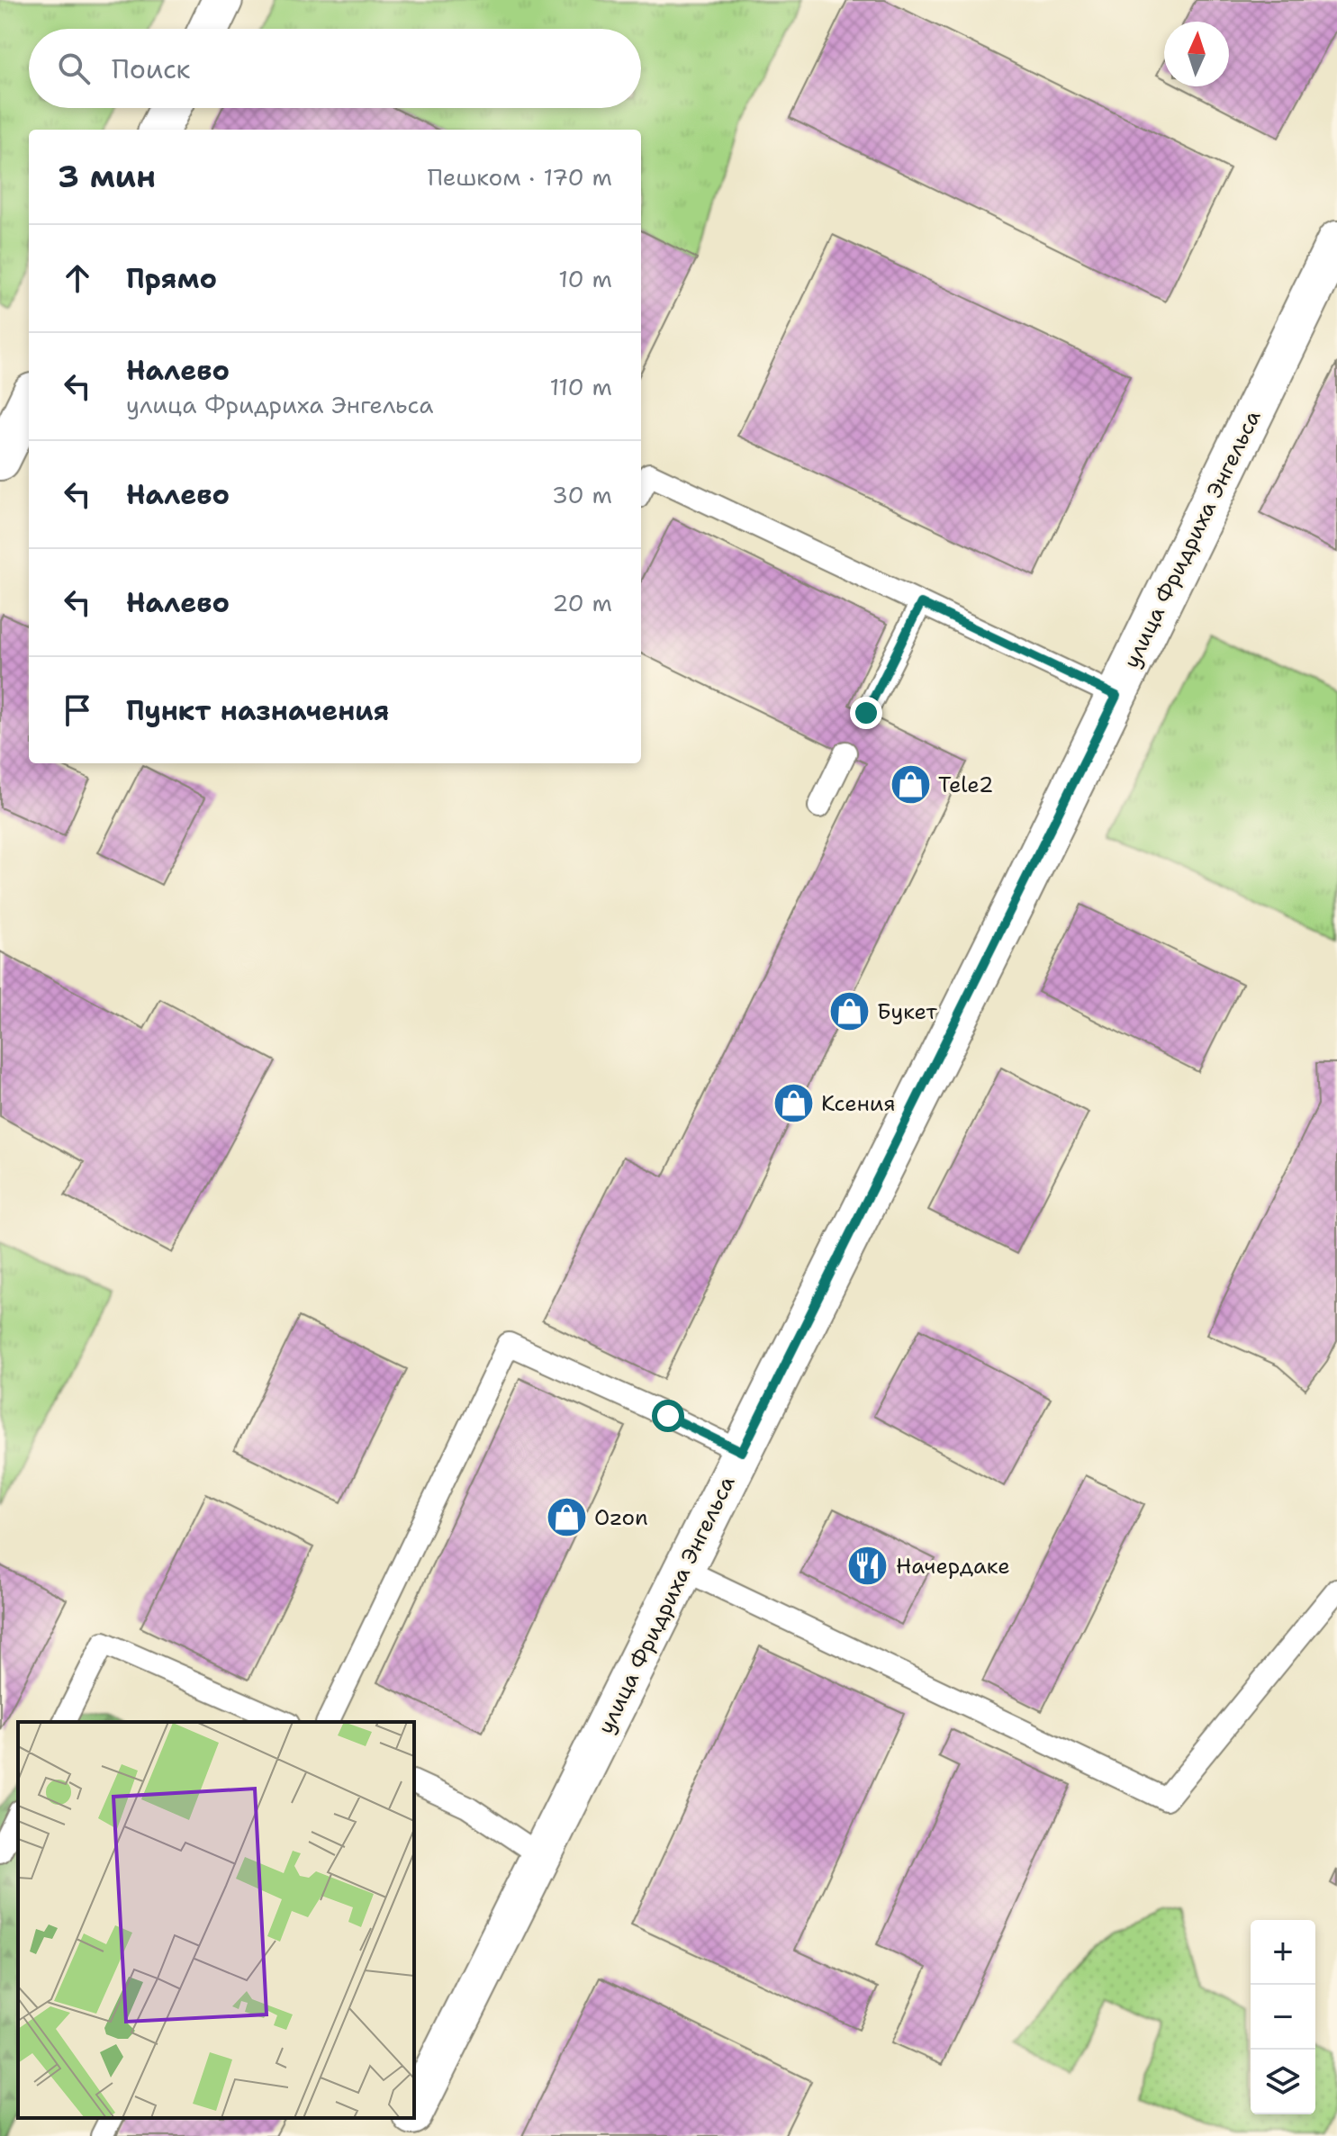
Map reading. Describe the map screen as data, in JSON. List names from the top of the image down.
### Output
{
  "streets": {
    "street": ["улица Фридриха Энгельса"]
  },
  "places": {
    "shop": [
      "Tele2",
      "Букет",
      "Ксения",
      "Ozon"
    ],
    "restaurant": ["Начердаке"]
  },
  "north": "top",
  "page": {
    "search": "Поиск",
    "heading": ["3 мин", "Пешком · 170 m"],
    "list": [
      ["Прямо", "10 m"],
      ["Налево", "улица Фридриха Энгельса", "110 m"],
      ["Налево", "30 m"],
      ["Налево", "20 m"],
      "Пункт назначения"
    ],
    "map_buttons": ["+", "−"]
  }
}
